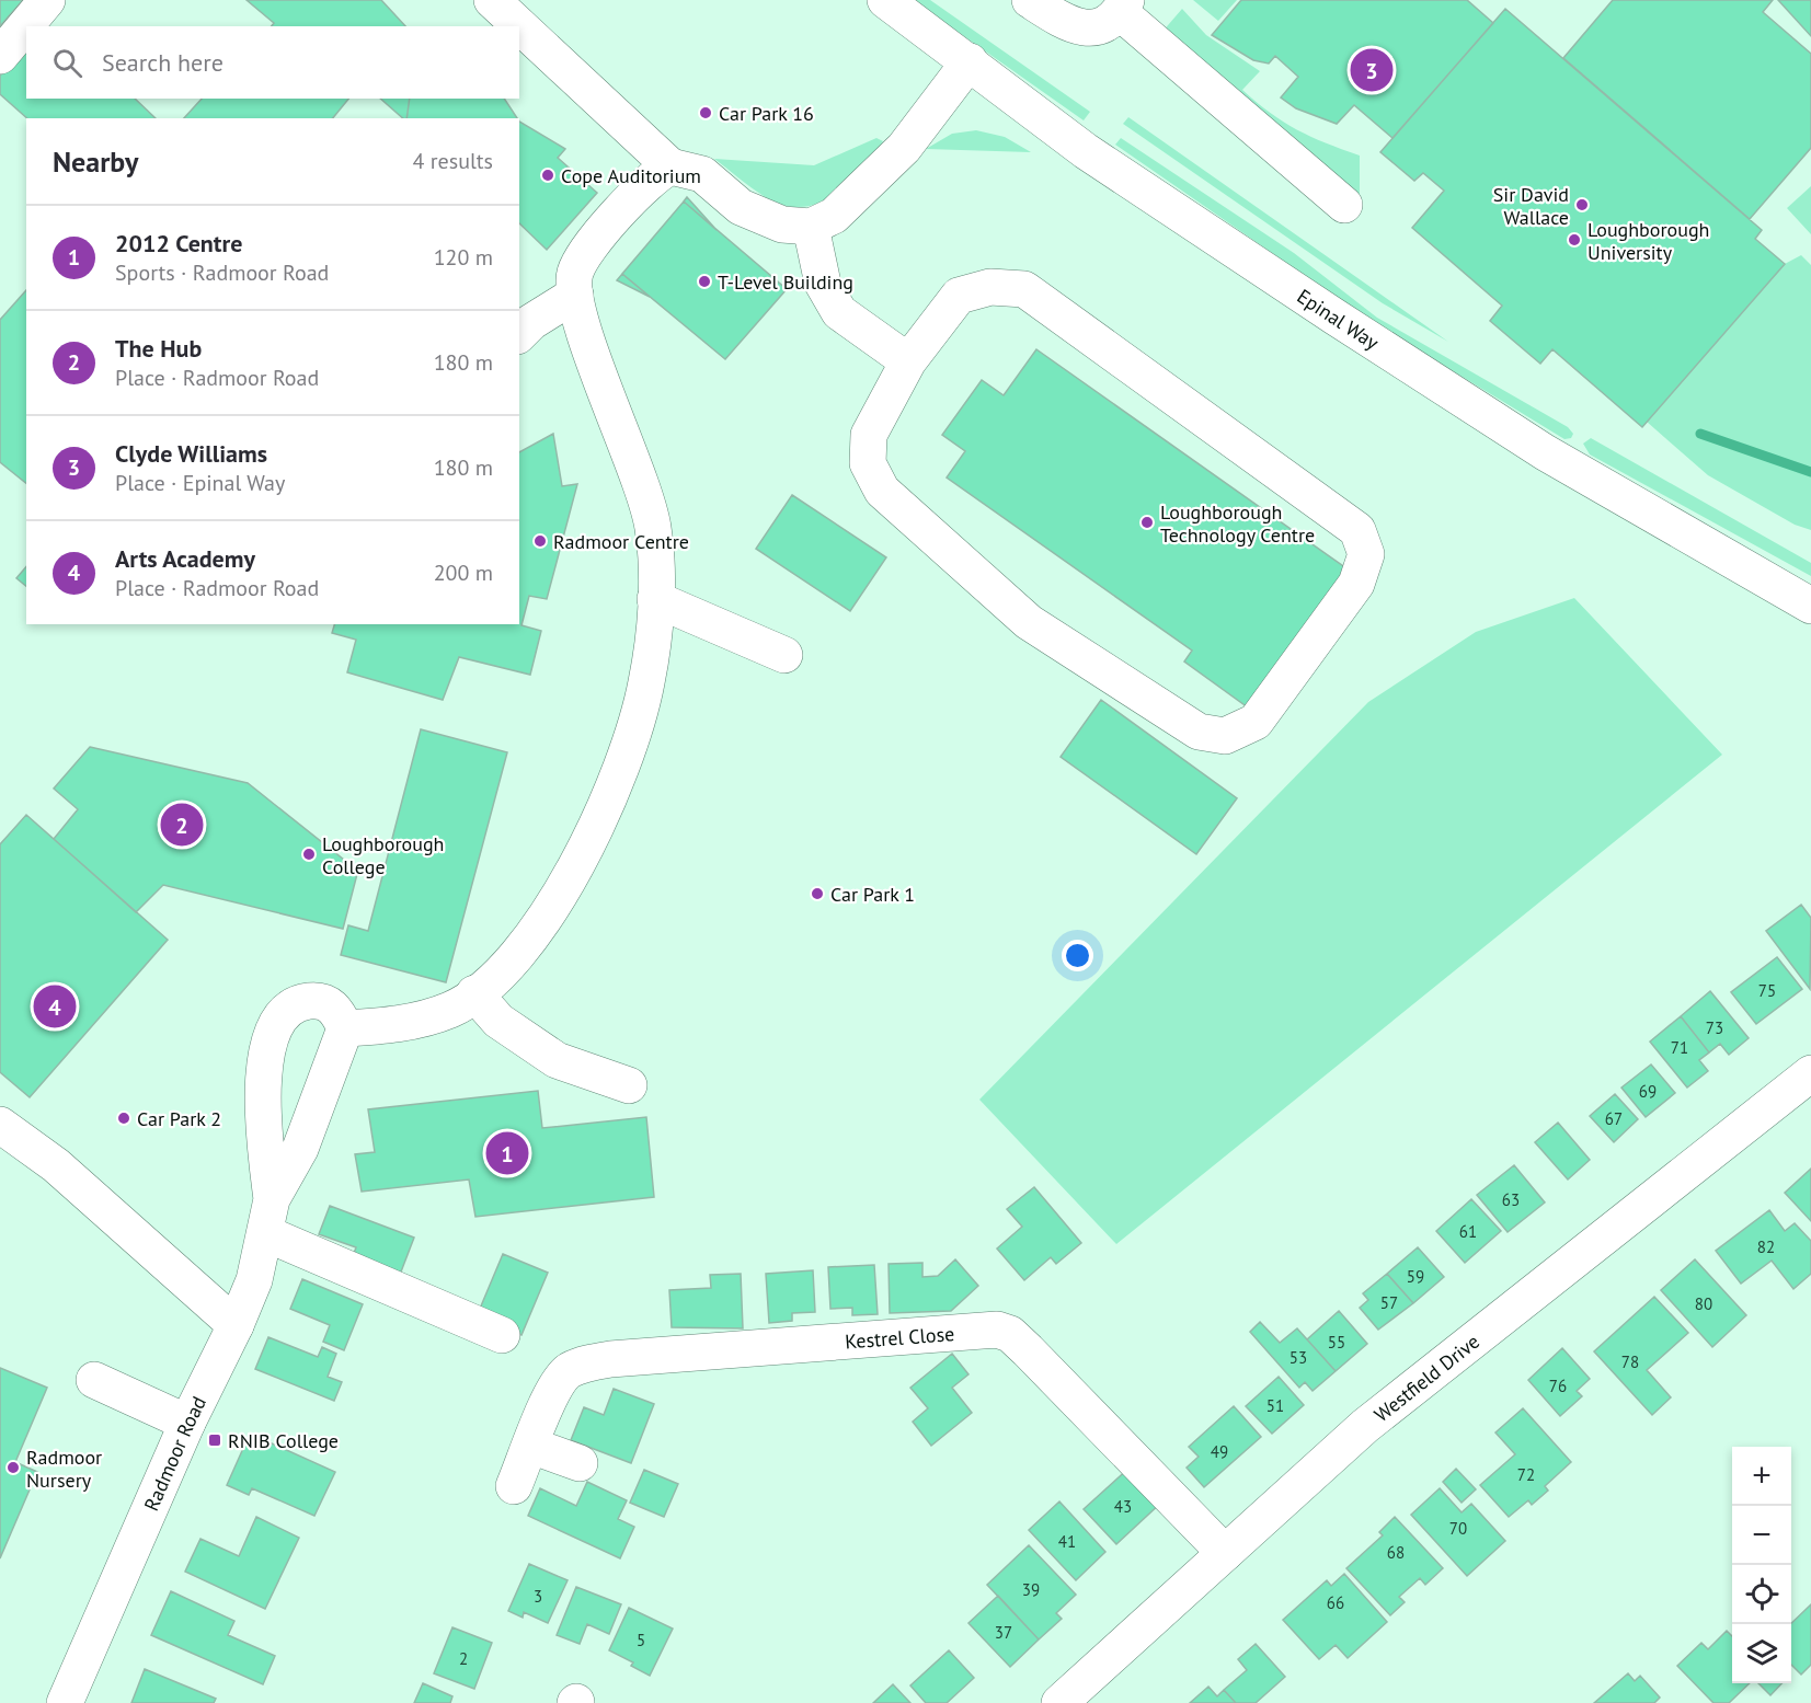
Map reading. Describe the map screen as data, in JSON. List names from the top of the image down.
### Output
{
  "streets": {
    "street": [
      "Epinal Way",
      "Kestrel Close",
      "Westfield Drive",
      "Radmoor Road"
    ]
  },
  "crossings": [
    ["Kestrel Close", "Westfield Drive"]
  ],
  "places": {
    "other": [
      "Car Park 16",
      "Cope Auditorium",
      "Sir David Wallace",
      "Loughborough University",
      "T-Level Building",
      "Loughborough Technology Centre",
      "Radmoor Centre",
      "Loughborough College",
      "Car Park 1",
      "Car Park 2",
      "Radmoor Nursery"
    ],
    "transit": ["RNIB College"]
  },
  "house_numbers": [
    "75",
    "73",
    "71",
    "69",
    "67",
    "63",
    "61",
    "82",
    "59",
    "57",
    "80",
    "55",
    "53",
    "78",
    "76",
    "51",
    "49",
    "72",
    "43",
    "70",
    "41",
    "68",
    "39",
    "3",
    "66",
    "37",
    "5",
    "2"
  ],
  "page": {
    "search": "Search here",
    "pins": [
      "3",
      "2",
      "4",
      "1"
    ],
    "heading": ["Nearby", "4 results"],
    "list": [
      {
        "mark": "1",
        "name": "2012 Centre",
        "note": "Sports · Radmoor Road",
        "value": "120 m"
      },
      {
        "mark": "2",
        "name": "The Hub",
        "note": "Place · Radmoor Road",
        "value": "180 m"
      },
      {
        "mark": "3",
        "name": "Clyde Williams",
        "note": "Place · Epinal Way",
        "value": "180 m"
      },
      {
        "mark": "4",
        "name": "Arts Academy",
        "note": "Place · Radmoor Road",
        "value": "200 m"
      }
    ],
    "map_buttons": ["+", "−"]
  }
}
